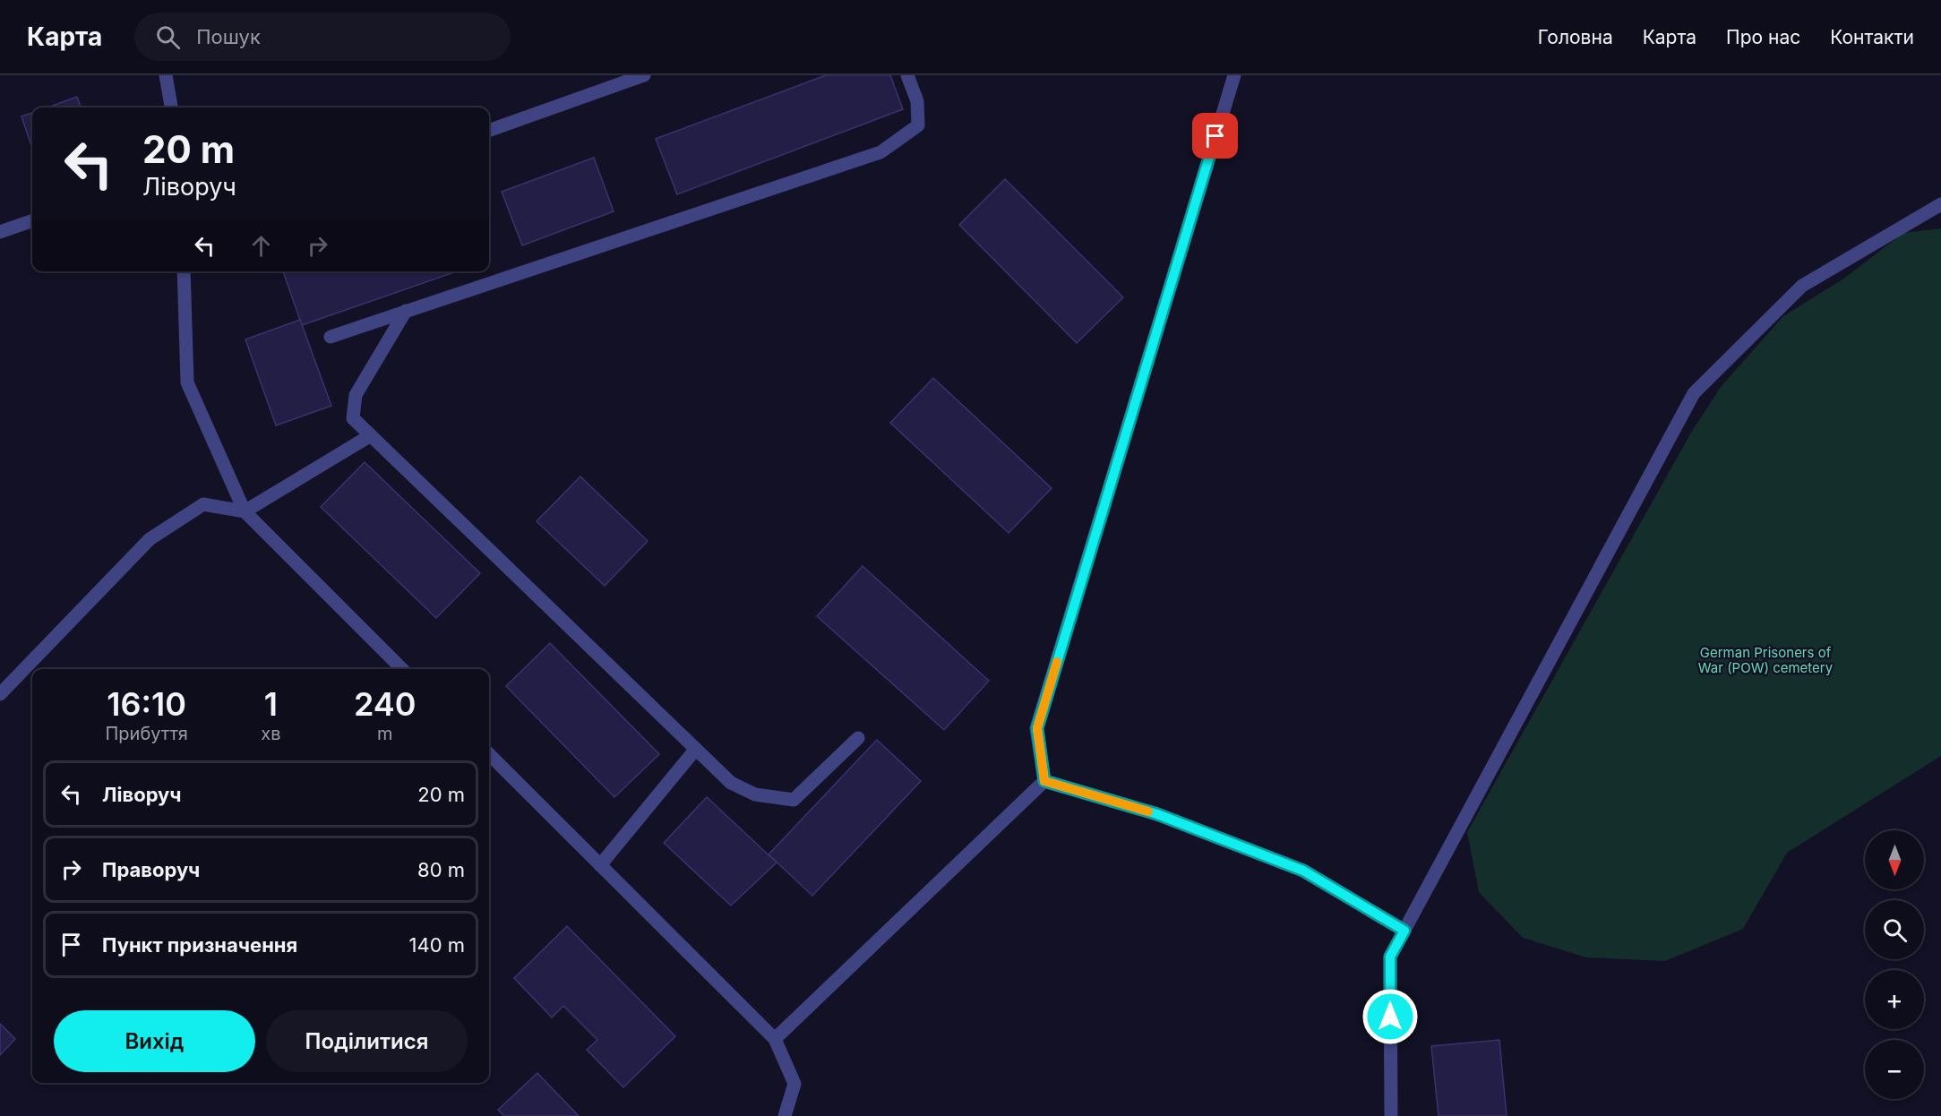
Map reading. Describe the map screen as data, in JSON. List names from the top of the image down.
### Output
{
  "parks": ["German Prisoners of War (POW) cemetery"],
  "north": "bottom",
  "page": {
    "header": "Карта",
    "search": "Пошук",
    "nav": [
      "Головна",
      "Карта",
      "Про нас",
      "Контакти"
    ],
    "turn": ["20 m", "Ліворуч"],
    "eta": [
      "16:10",
      "Прибуття",
      "1",
      "хв",
      "240",
      "m"
    ],
    "list": [
      {
        "name": "Ліворуч",
        "value": "20 m"
      },
      {
        "name": "Праворуч",
        "value": "80 m"
      },
      {
        "name": "Пункт призначення",
        "value": "140 m"
      }
    ],
    "map_buttons": ["+", "−"],
    "buttons": ["Вихід", "Поділитися"]
  }
}
